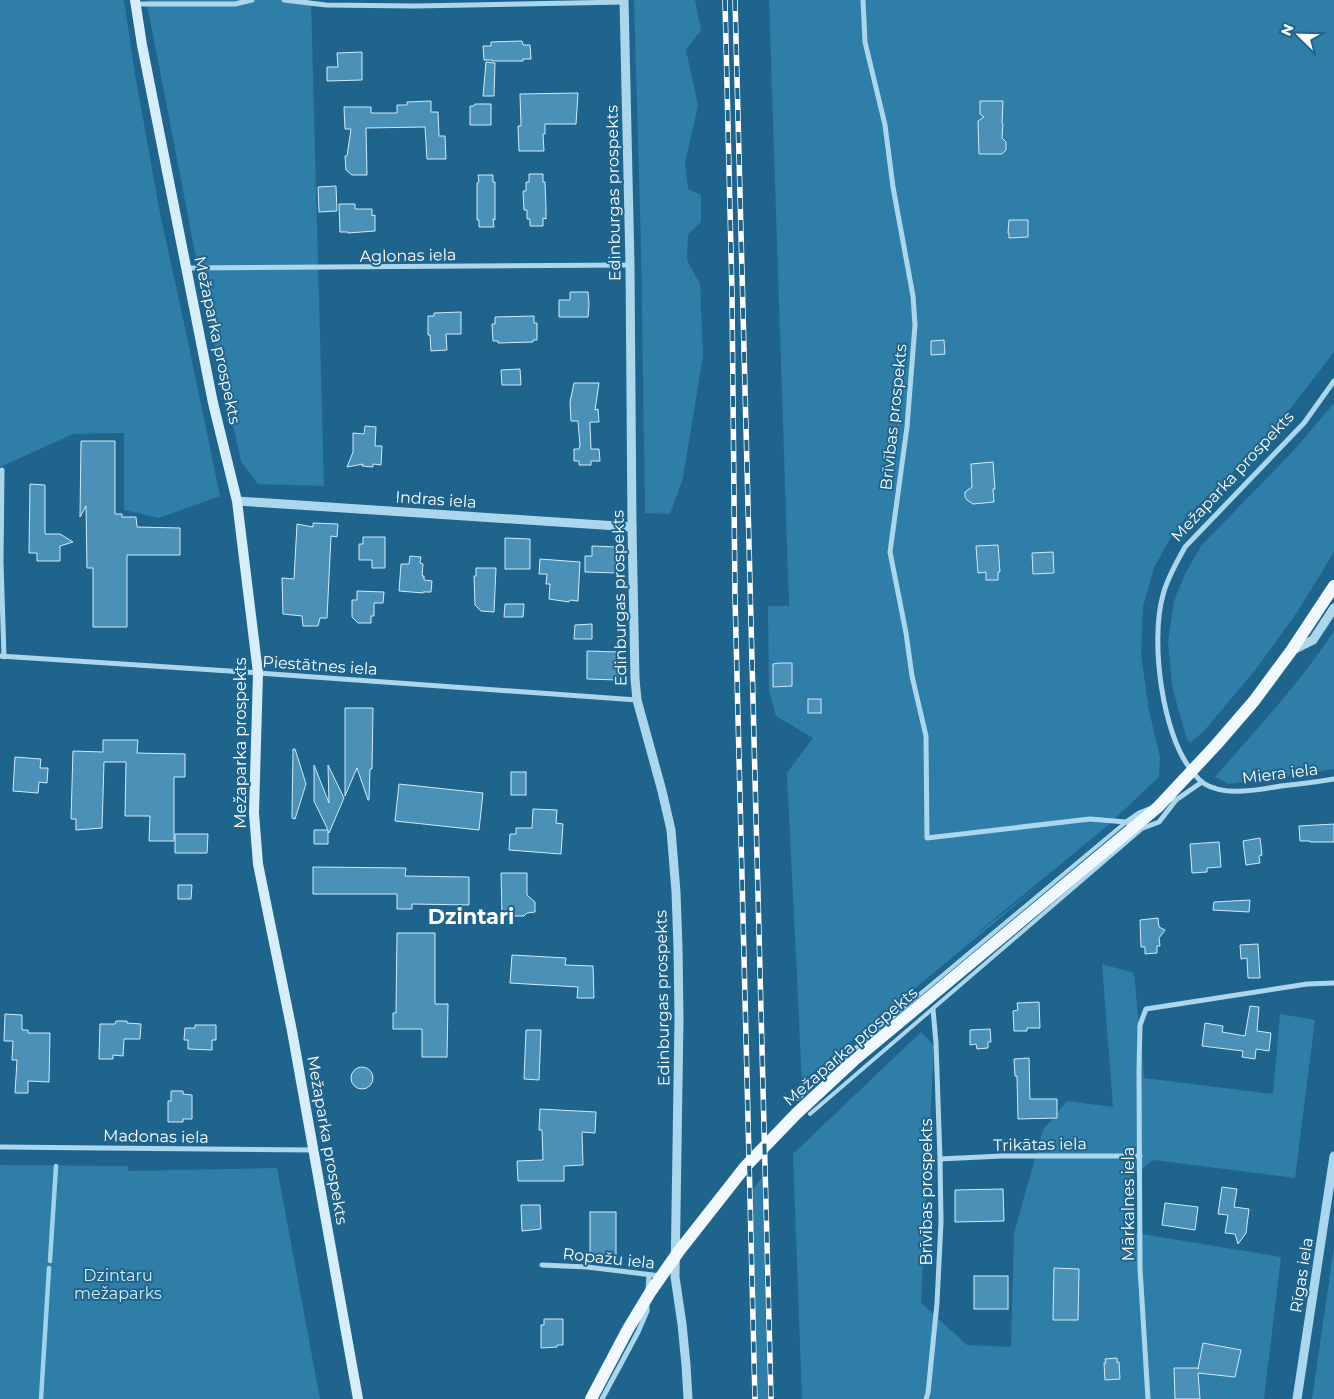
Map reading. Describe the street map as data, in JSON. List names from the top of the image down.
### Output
{
  "streets": {
    "main road": ["Mežaparka prospekts"],
    "street": [
      "Edinburgas prospekts",
      "Aglonas iela",
      "Brīvības prospekts",
      "Indras iela",
      "Piestātnes iela",
      "Miera iela",
      "Madonas iela",
      "Trikātas iela",
      "Mārkalnes iela",
      "Ropažu iela",
      "Rīgas iela"
    ]
  },
  "crossings": [
    ["Edinburgas prospekts", "Aglonas iela"],
    ["Edinburgas prospekts", "Indras iela"],
    ["Edinburgas prospekts", "Piestātnes iela"],
    ["Edinburgas prospekts", "Ropažu iela"],
    ["Aglonas iela", "Mežaparka prospekts"],
    ["Mežaparka prospekts", "Indras iela"],
    ["Mežaparka prospekts", "Piestātnes iela"],
    ["Mežaparka prospekts", "Miera iela"],
    ["Mežaparka prospekts", "Madonas iela"],
    ["Brīvības prospekts", "Trikātas iela"],
    ["Trikātas iela", "Mārkalnes iela"]
  ],
  "districts": ["Dzintari"],
  "parks": ["Dzintaru mežaparks"],
  "north": "top left"
}
